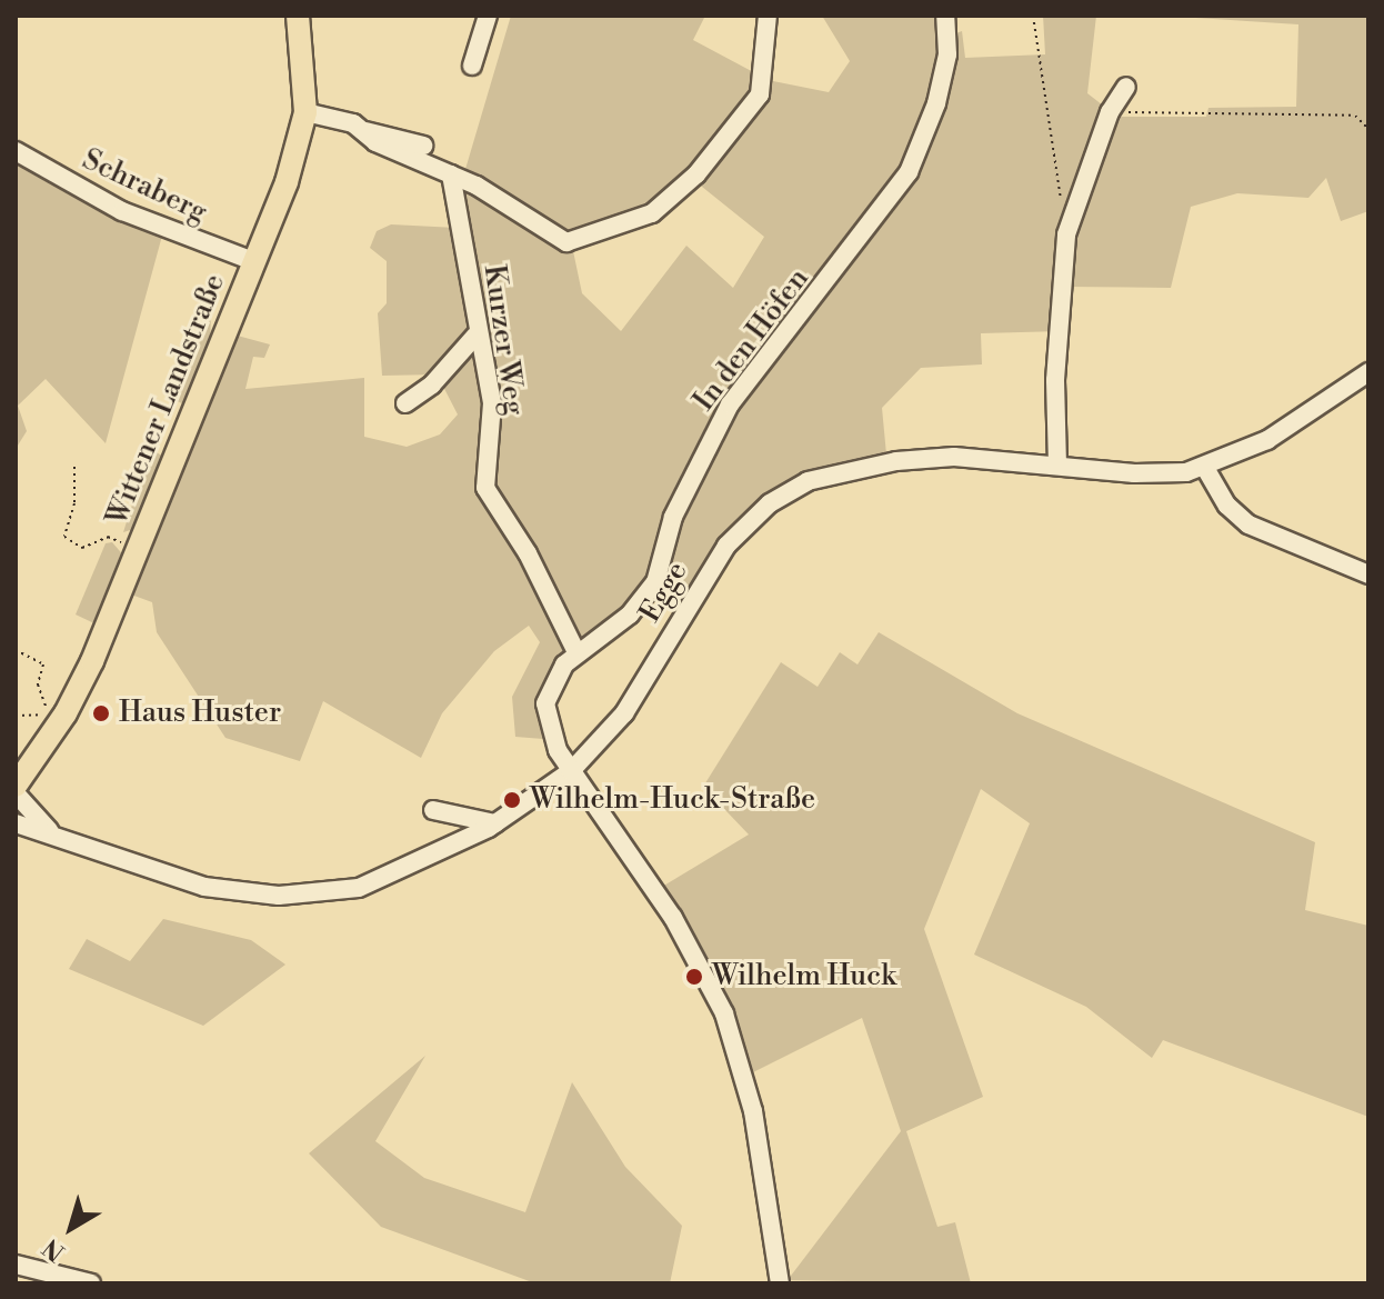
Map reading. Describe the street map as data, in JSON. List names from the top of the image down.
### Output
{
  "streets": {
    "main road": ["Wittener Landstraße"],
    "street": [
      "Schraberg",
      "Kurzer Weg",
      "In den Höfen",
      "Egge"
    ]
  },
  "crossings": [
    ["Schraberg", "Wittener Landstraße"],
    ["Kurzer Weg", "In den Höfen"],
    ["In den Höfen", "Egge"]
  ],
  "places": ["Haus Huster", "Wilhelm-Huck-Straße", "Wilhelm Huck"],
  "north": "bottom left"
}
